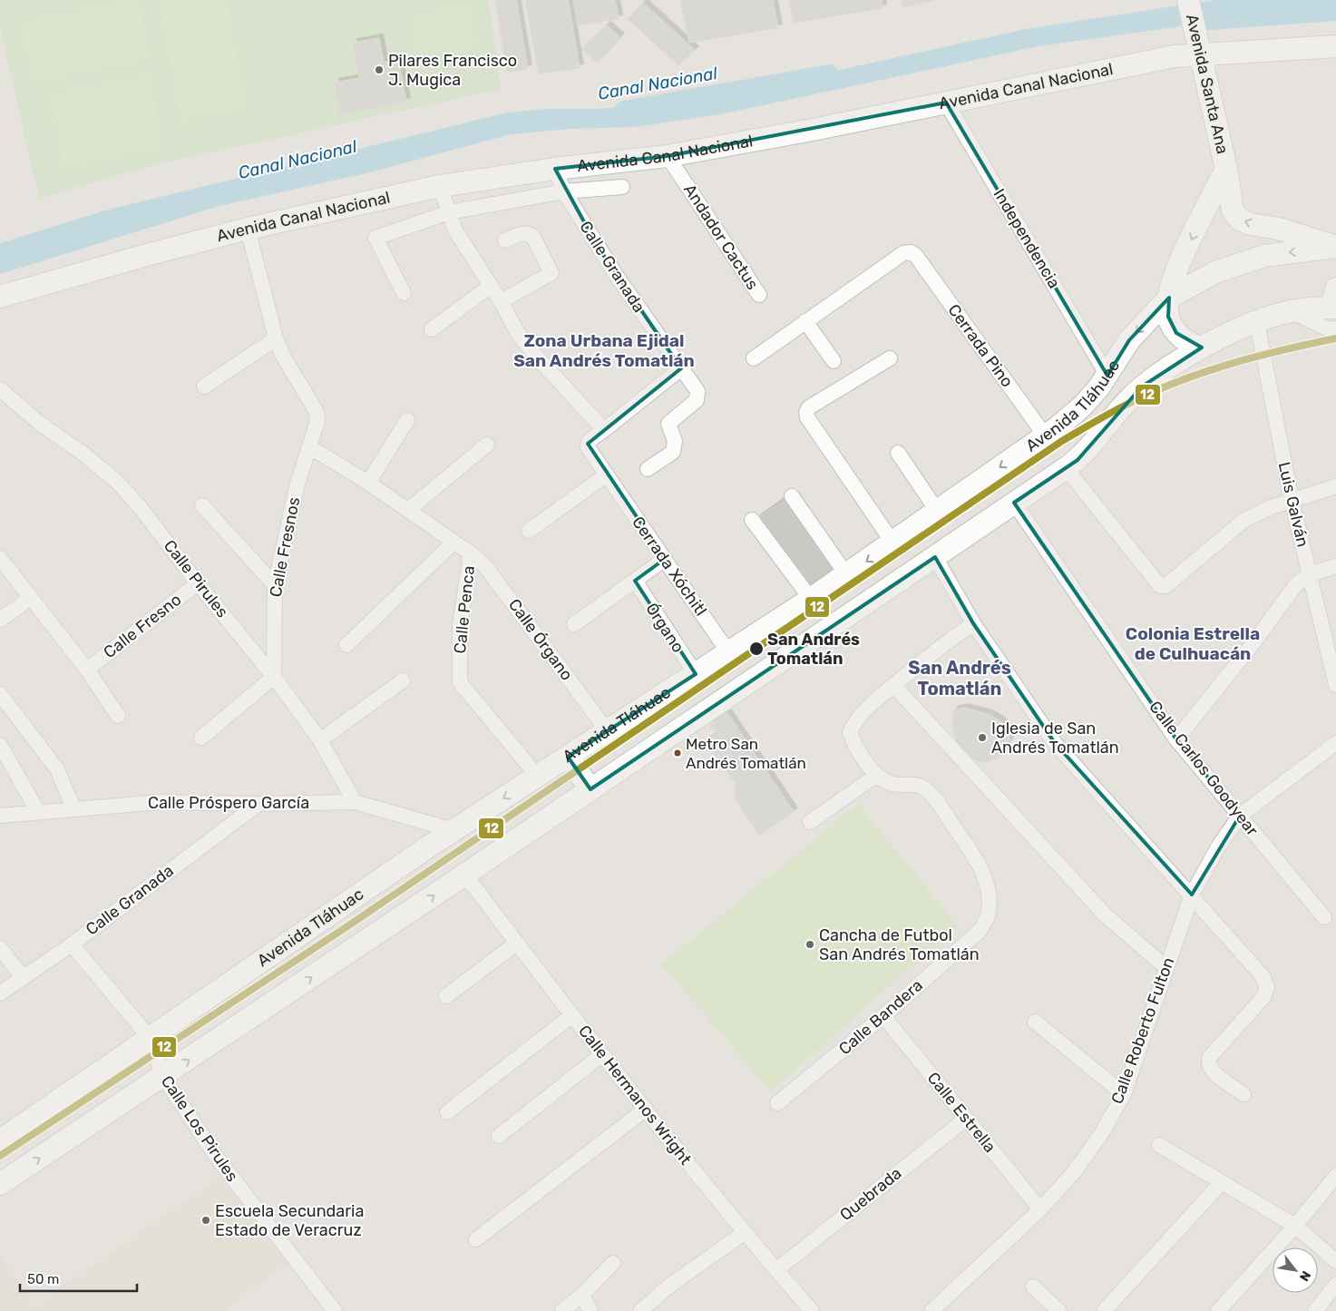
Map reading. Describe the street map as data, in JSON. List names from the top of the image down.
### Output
{
  "streets": {
    "main road": ["Avenida Santa Ana", "Avenida Canal Nacional", "Avenida Tláhuac"],
    "street": [
      "Andador Cactus",
      "Independencia",
      "Calle Granada",
      "Cerrada Pino",
      "Luis Galván",
      "Calle Fresnos",
      "Cerrada Xóchitl",
      "Calle Pirules",
      "Calle Penca",
      "Calle Fresno",
      "Órgano",
      "Calle Órgano",
      "Calle Carlos Goodyear",
      "Calle Próspero García",
      "Calle Bandera",
      "Calle Roberto Fulton",
      "Calle Hermanos Wright",
      "Calle Estrella",
      "Calle Los Pirules",
      "Quebrada"
    ]
  },
  "crossings": [
    ["Avenida Santa Ana", "Avenida Canal Nacional"],
    ["Avenida Santa Ana", "Avenida Tláhuac"],
    ["Avenida Canal Nacional", "Andador Cactus"],
    ["Avenida Canal Nacional", "Independencia"],
    ["Avenida Canal Nacional", "Calle Granada"],
    ["Avenida Canal Nacional", "Calle Fresnos"],
    ["Independencia", "Avenida Tláhuac"],
    ["Calle Granada", "Calle Próspero García"],
    ["Calle Granada", "Calle Los Pirules"],
    ["Cerrada Pino", "Avenida Tláhuac"],
    ["Avenida Tláhuac", "Cerrada Xóchitl"],
    ["Avenida Tláhuac", "Calle Penca"],
    ["Avenida Tláhuac", "Órgano"],
    ["Avenida Tláhuac", "Calle Órgano"],
    ["Avenida Tláhuac", "Calle Próspero García"],
    ["Avenida Tláhuac", "Calle Los Pirules"],
    ["Calle Fresnos", "Calle Pirules"],
    ["Calle Fresnos", "Calle Penca"],
    ["Calle Pirules", "Calle Fresno"],
    ["Calle Pirules", "Calle Próspero García"],
    ["Calle Penca", "Calle Órgano"],
    ["Calle Carlos Goodyear", "Calle Roberto Fulton"],
    ["Calle Bandera", "Calle Estrella"],
    ["Calle Roberto Fulton", "Calle Estrella"],
    ["Calle Hermanos Wright", "Quebrada"],
    ["Calle Estrella", "Quebrada"]
  ],
  "one_way": ["Avenida Santa Ana"],
  "districts": ["Zona Urbana Ejidal San Andrés Tomatlán", "Colonia Estrella de Culhuacán", "San Andrés Tomatlán"],
  "water": ["Canal Nacional"],
  "places": [
    "Pilares Francisco J. Mugica",
    "San Andrés Tomatlán",
    "Iglesia de San Andrés Tomatlán",
    "Metro San Andrés Tomatlán",
    "Cancha de Futbol San Andrés Tomatlán",
    "Escuela Secundaria Estado de Veracruz"
  ],
  "lines": ["transit line 12"],
  "scale_bar": "50 m",
  "north": "bottom right"
}
